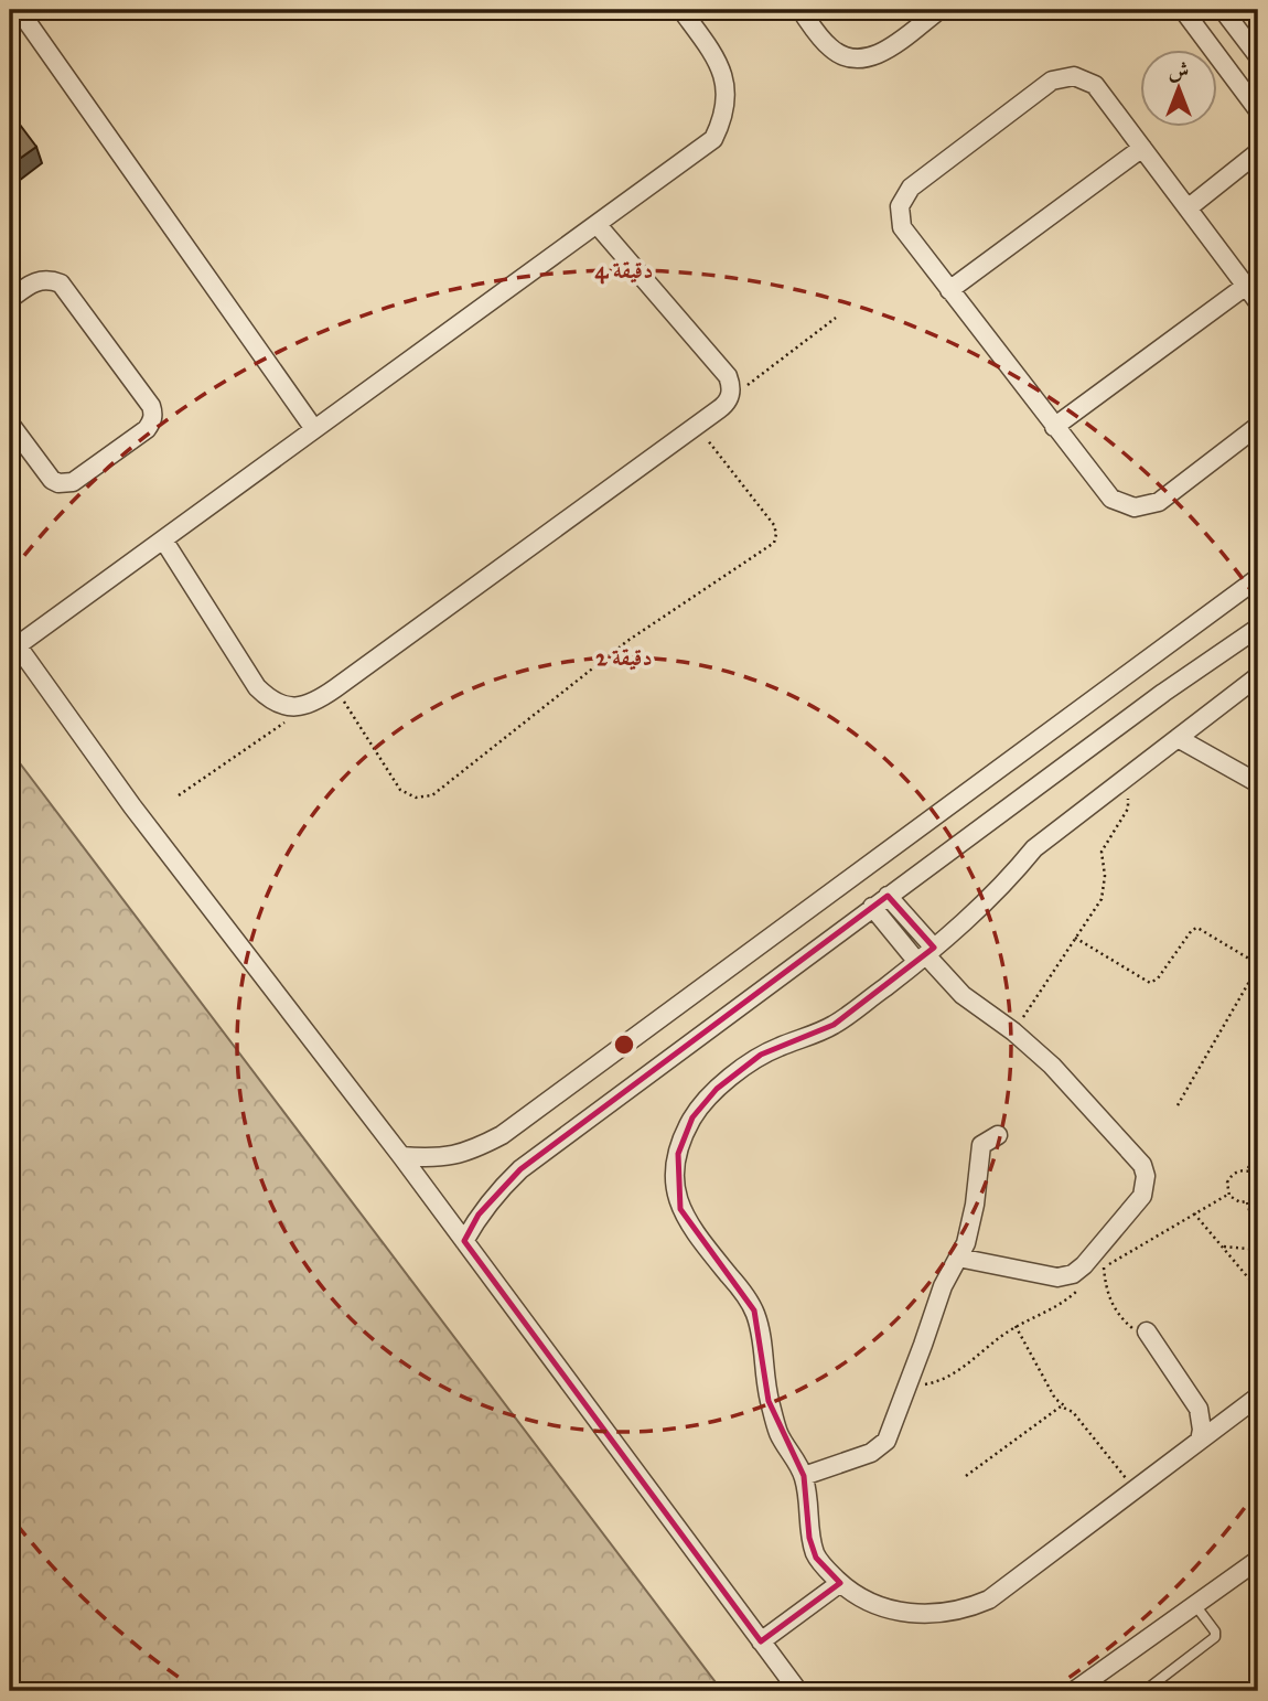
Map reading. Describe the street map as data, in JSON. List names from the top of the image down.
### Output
{
  "north": "top",
  "rings": ["4 دقيقة", "2 دقيقة"]
}
